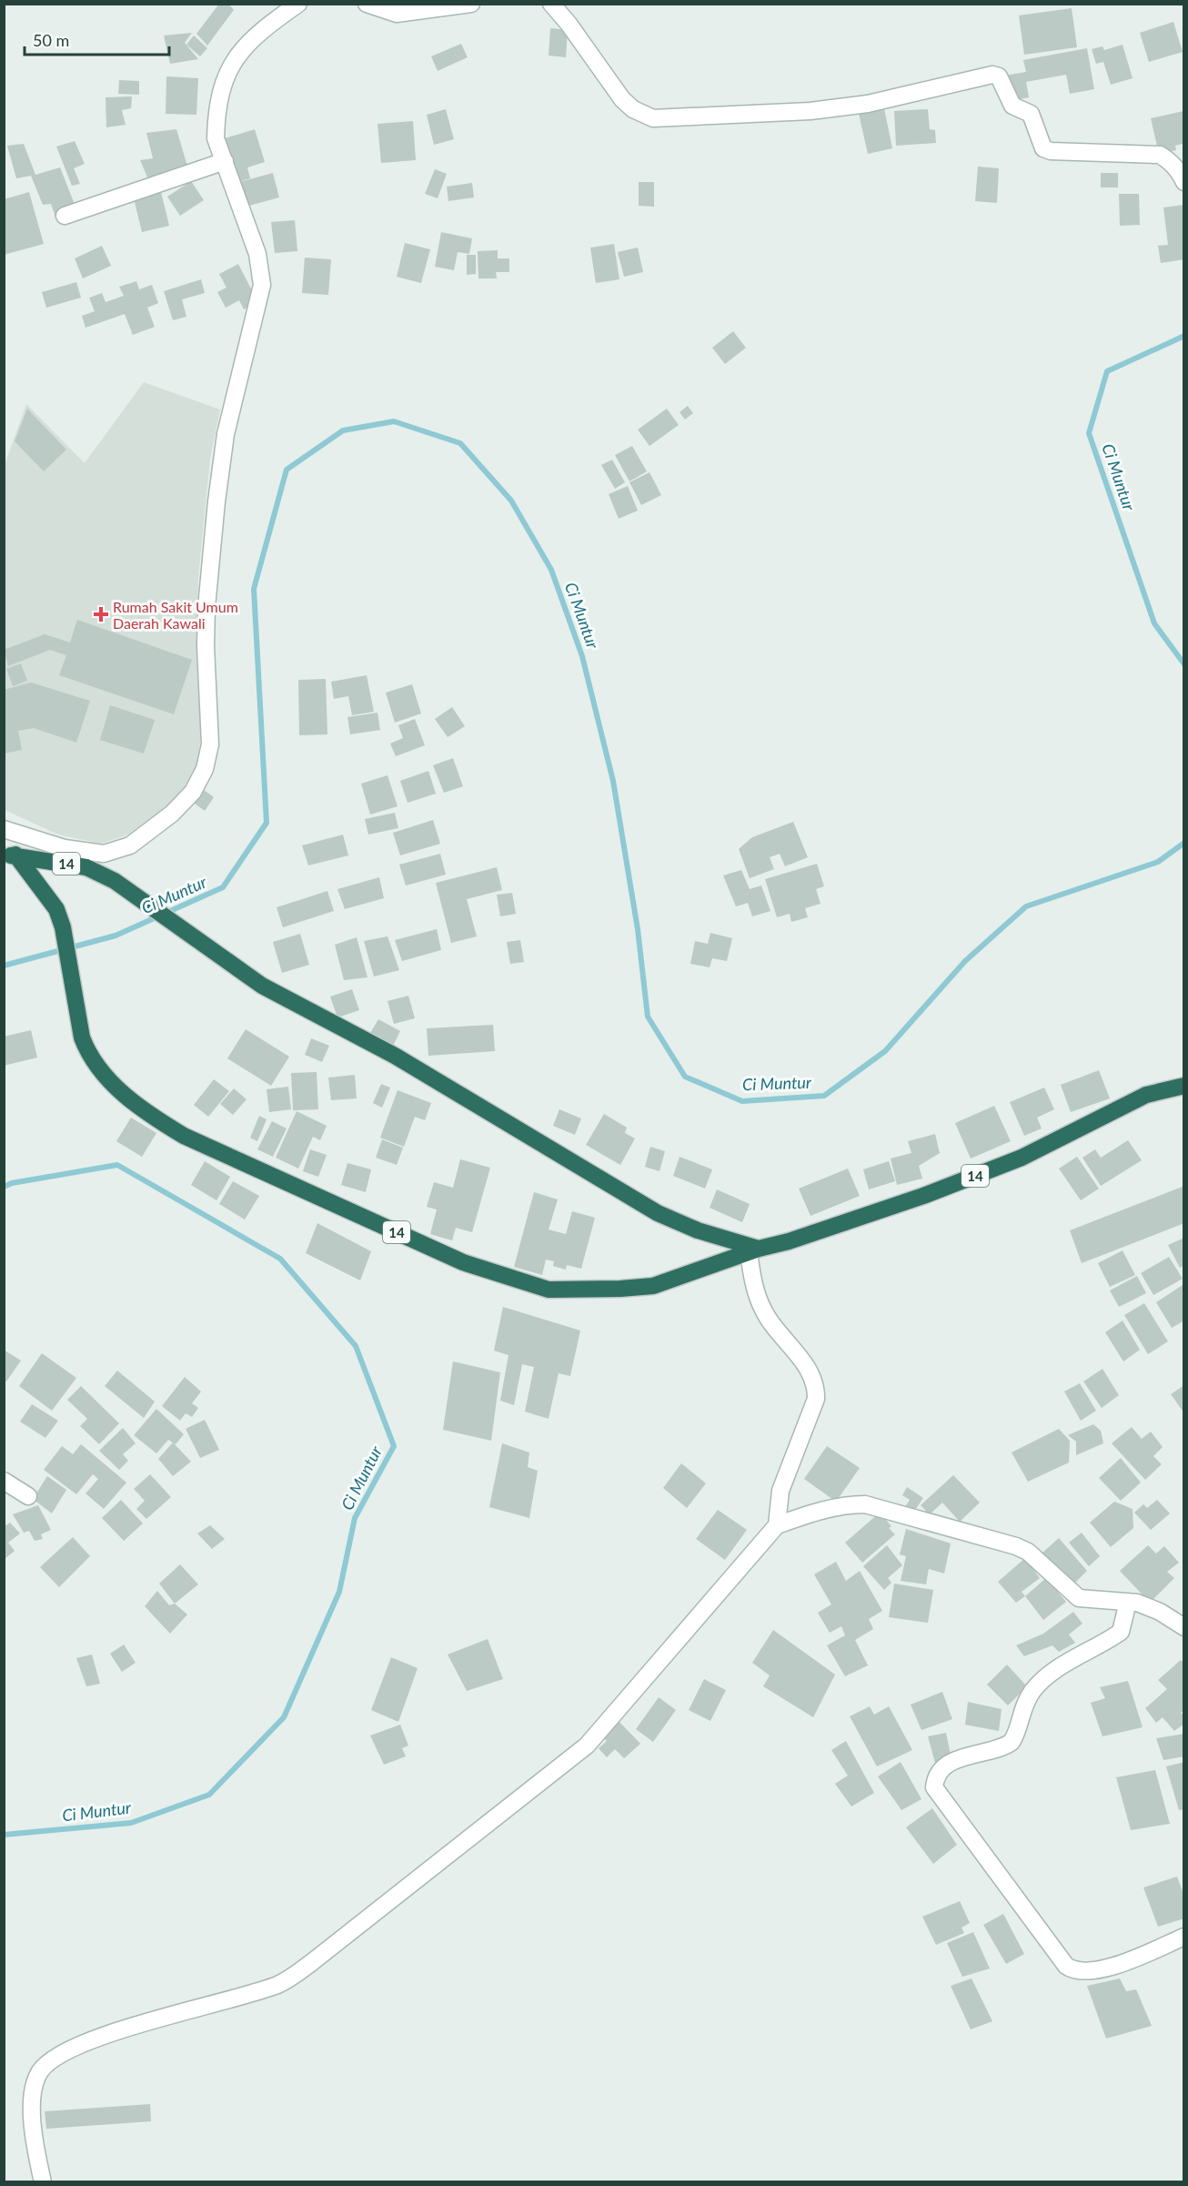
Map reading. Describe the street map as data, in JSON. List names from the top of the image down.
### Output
{
  "streets": {
    "highway": ["14"]
  },
  "water": ["Ci Muntur"],
  "places": {
    "health": ["Rumah Sakit Umum Daerah Kawali"]
  },
  "scale_bar": "50 m"
}
